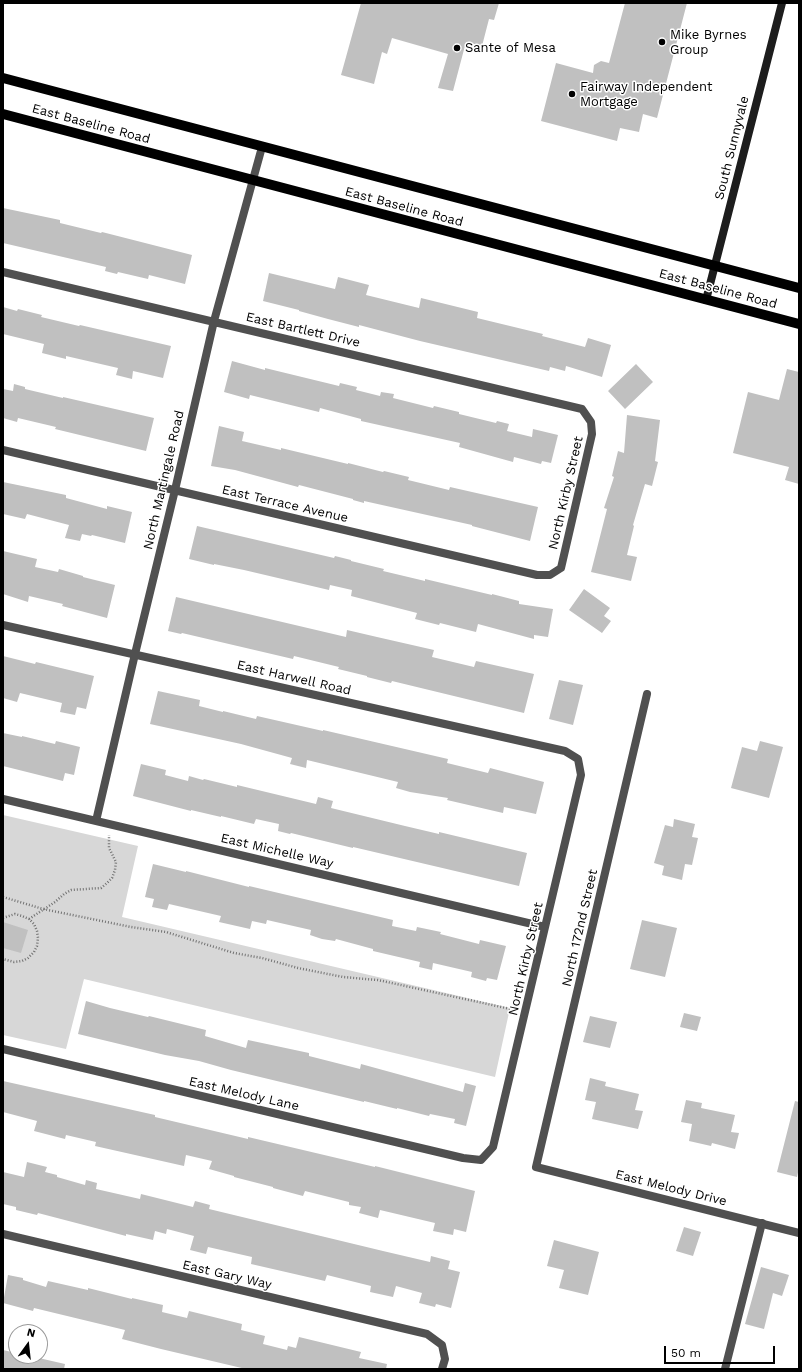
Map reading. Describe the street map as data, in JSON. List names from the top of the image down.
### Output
{
  "streets": {
    "main road": ["East Baseline Road"],
    "street": [
      "South Sunnyvale",
      "East Bartlett Drive",
      "North Martingale Road",
      "North Kirby Street",
      "East Terrace Avenue",
      "East Harwell Road",
      "East Michelle Way",
      "North 172nd Street",
      "East Melody Lane",
      "East Melody Drive",
      "East Gary Way"
    ]
  },
  "crossings": [
    ["East Baseline Road", "South Sunnyvale"],
    ["East Baseline Road", "North Martingale Road"],
    ["East Bartlett Drive", "North Martingale Road"],
    ["East Bartlett Drive", "North Kirby Street"],
    ["North Martingale Road", "East Terrace Avenue"],
    ["North Martingale Road", "East Harwell Road"],
    ["North Martingale Road", "East Michelle Way"],
    ["North Kirby Street", "East Terrace Avenue"],
    ["North Kirby Street", "East Harwell Road"],
    ["North Kirby Street", "East Michelle Way"],
    ["North Kirby Street", "East Melody Lane"],
    ["North 172nd Street", "East Melody Drive"]
  ],
  "places": ["Mike Byrnes Group", "Sante of Mesa", "Fairway Independent Mortgage"],
  "scale_bar": "50 m",
  "north": "top"
}
